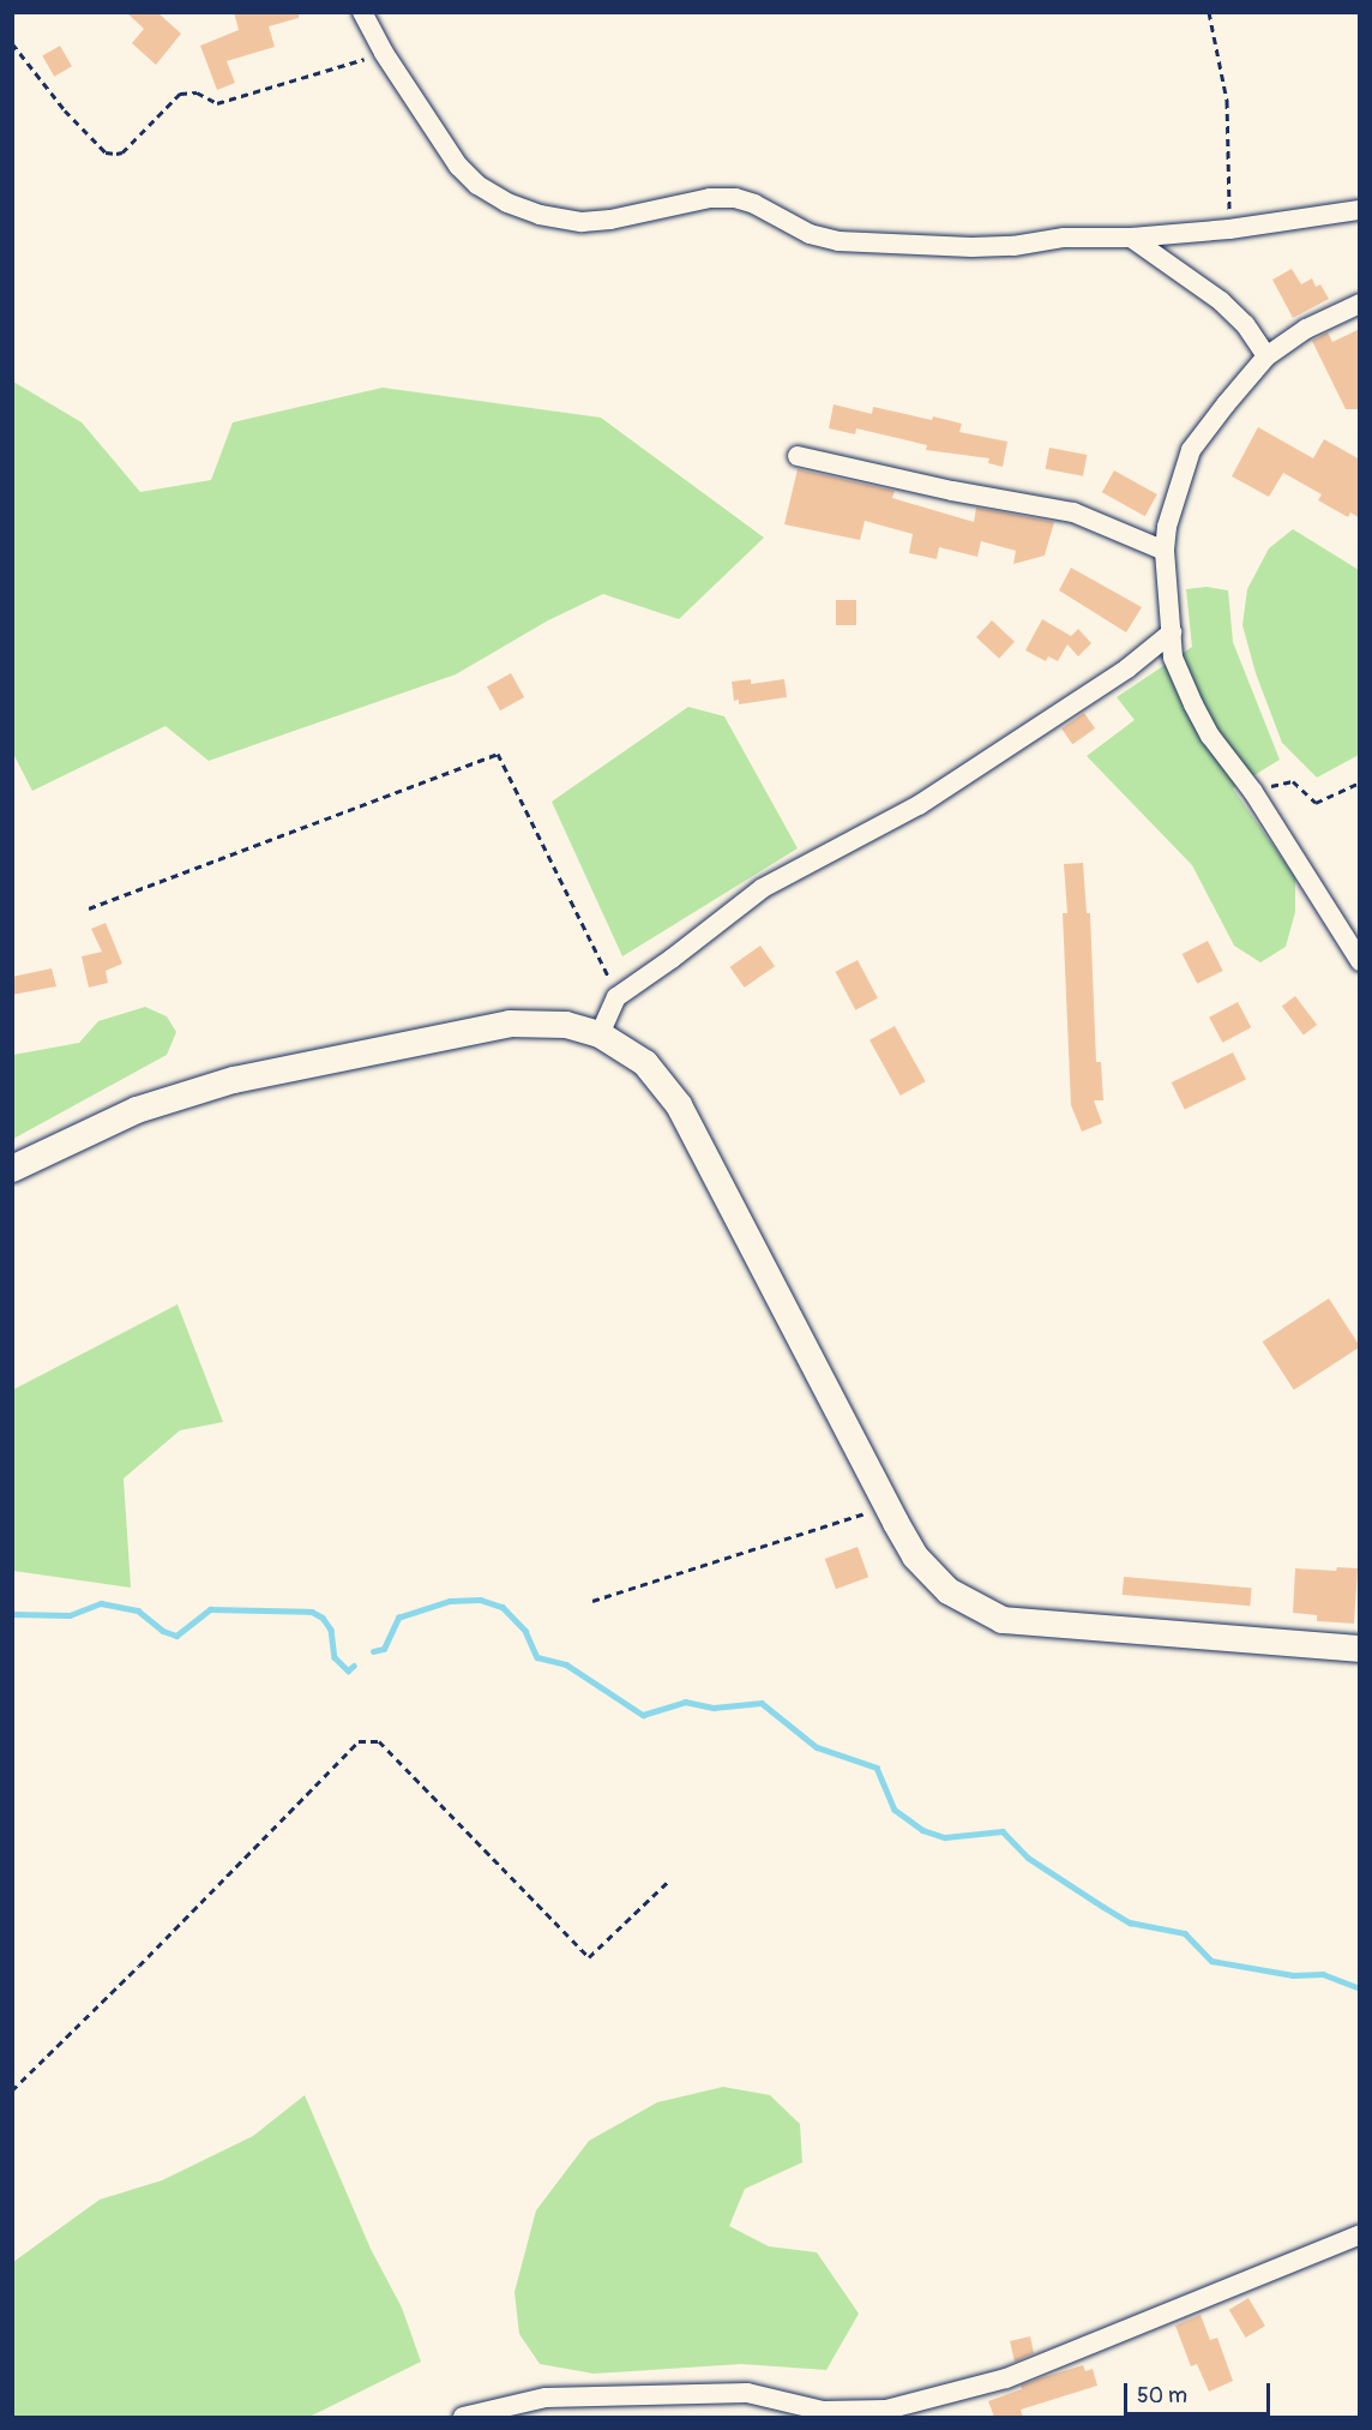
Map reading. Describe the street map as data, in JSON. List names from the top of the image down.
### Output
{
  "scale_bar": "50 m"
}
